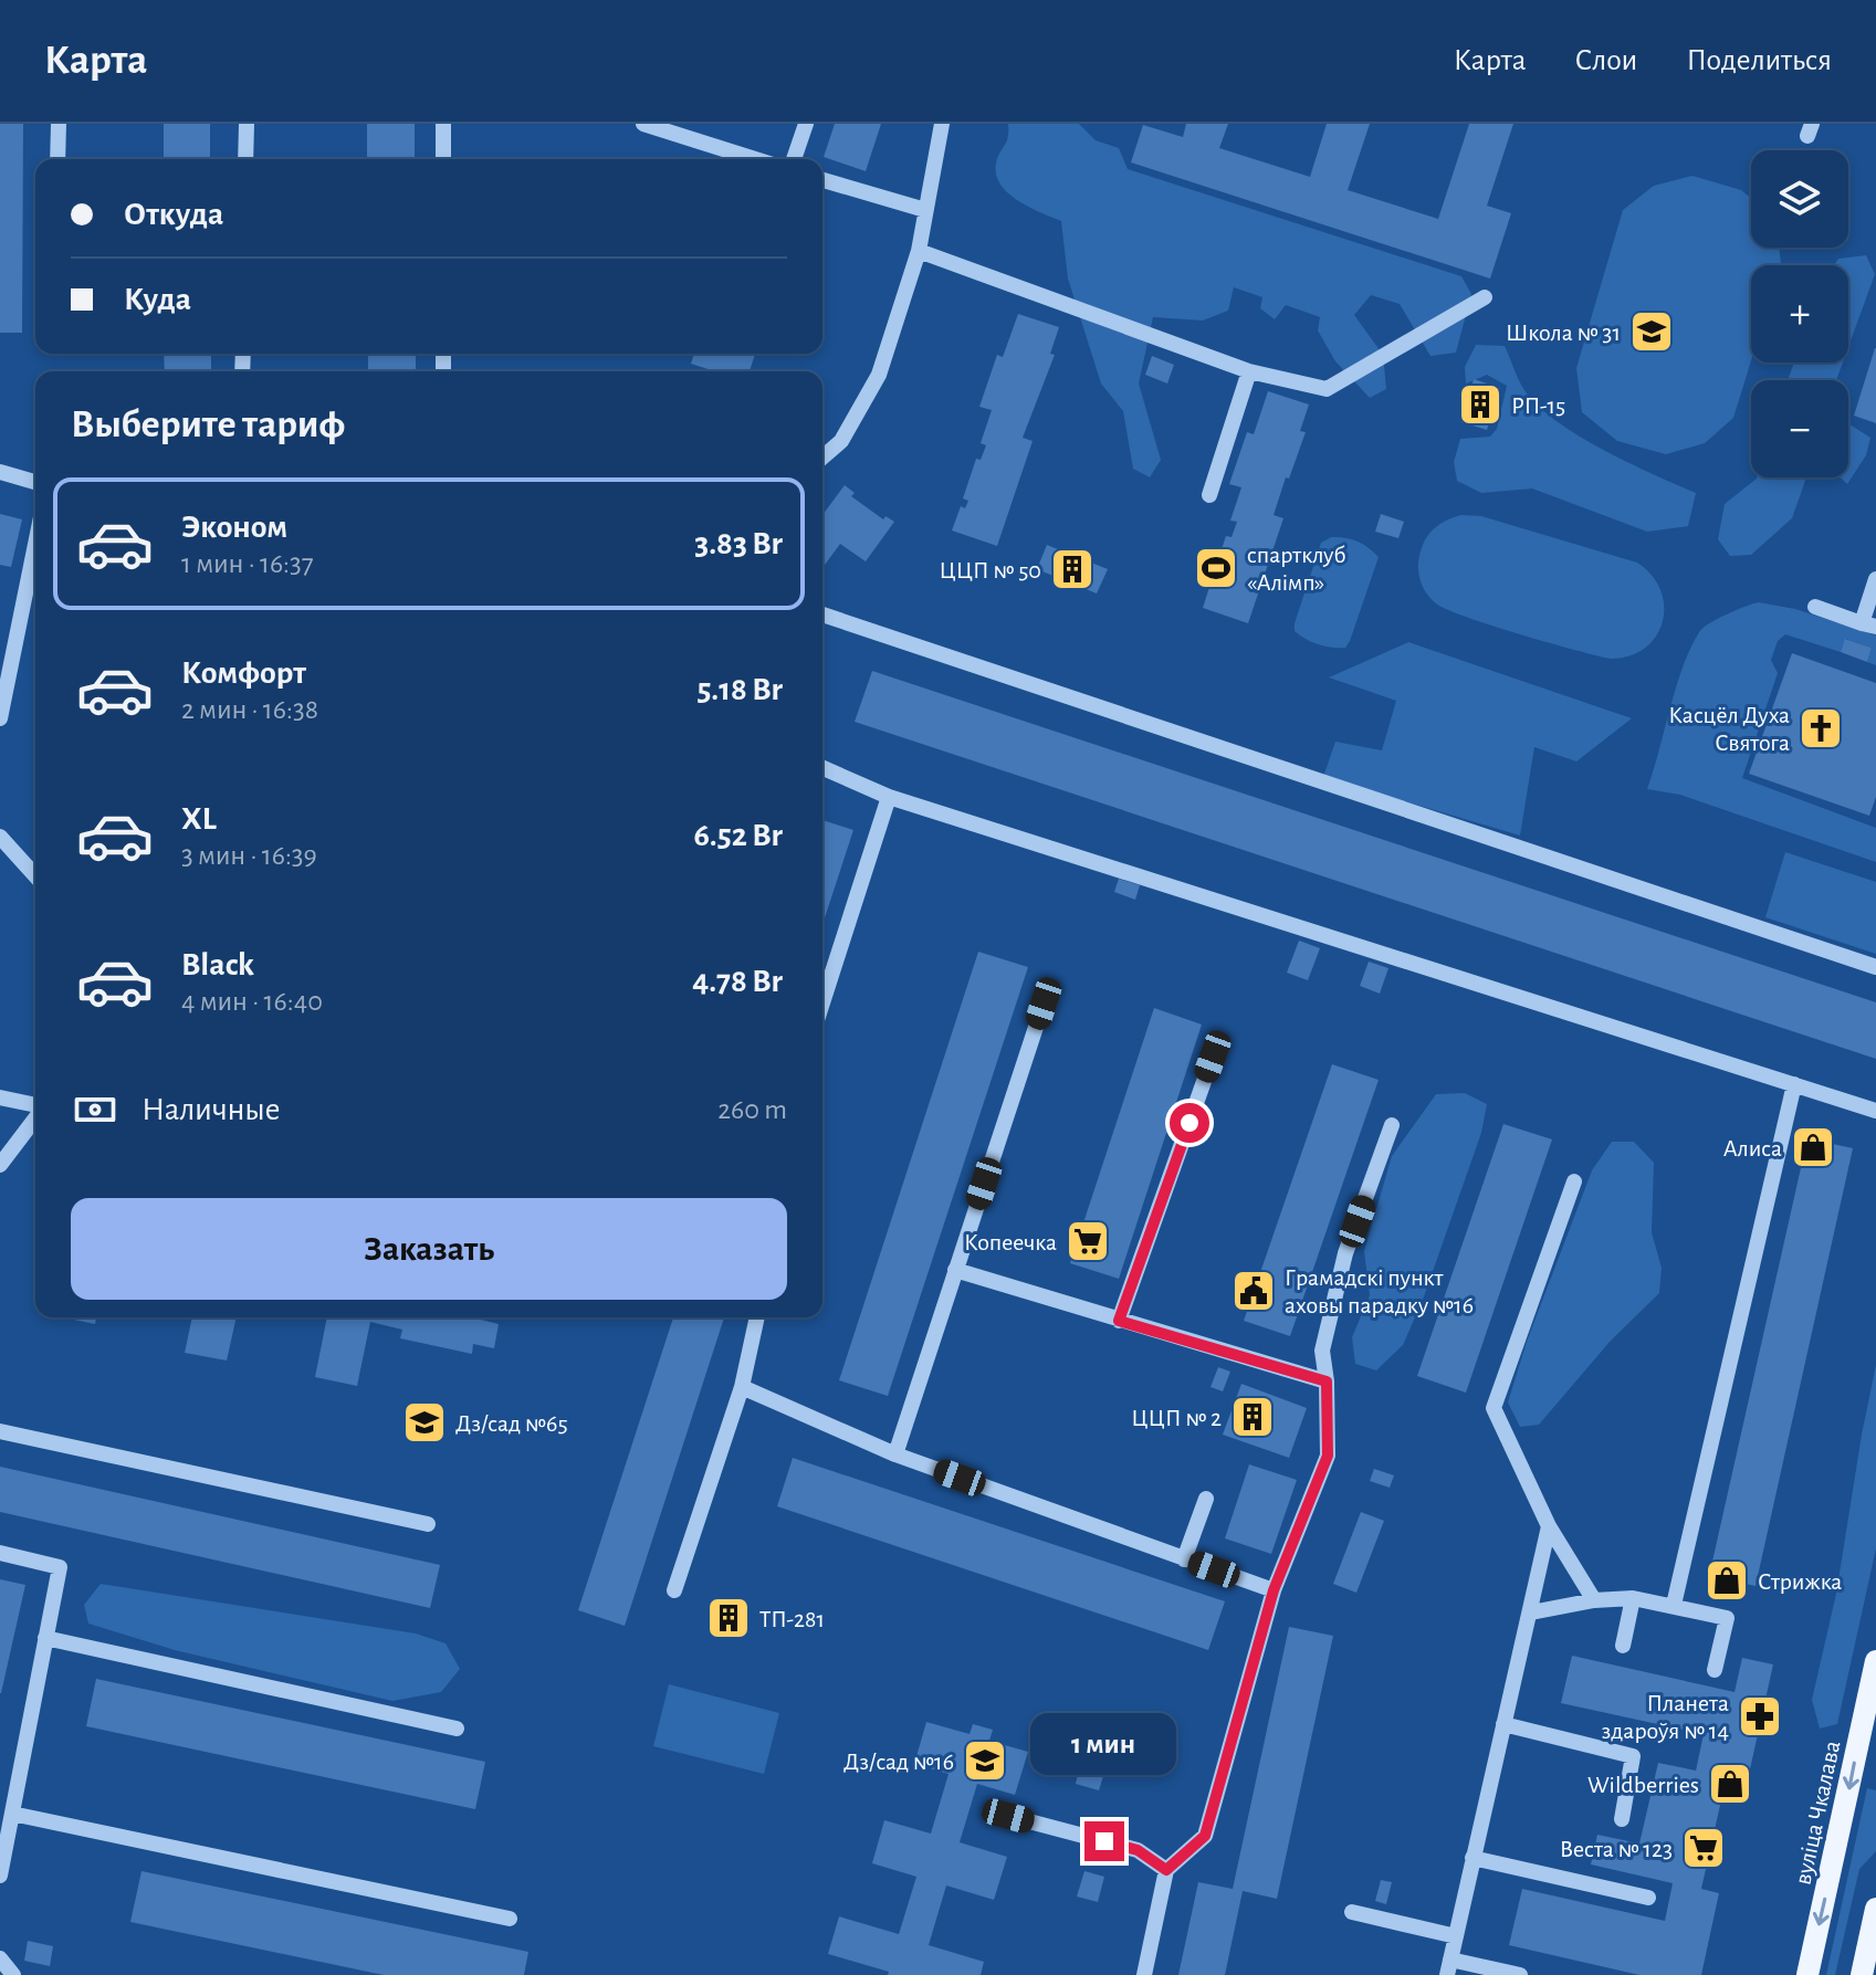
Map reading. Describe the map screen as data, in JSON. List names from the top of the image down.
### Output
{
  "streets": {
    "main road": ["вуліца Чкалава"]
  },
  "one_way": ["вуліца Чкалава"],
  "places": {
    "school or university": ["Школа № 31", "Дз/сад №65", "Дз/сад №16"],
    "building": [
      "РП-15",
      "ЦЦП № 50",
      "ЦЦП № 2",
      "ТП-281"
    ],
    "sports": ["спартклуб «Алімп»"],
    "church": ["Касцёл Духа Святога"],
    "shop": ["Алиса", "Стрижка", "Wildberries"],
    "supermarket": ["Копеечка", "Веста № 123"],
    "public building": ["Грамадскі пункт аховы парадку №16"],
    "pharmacy": ["Планета здароўя № 14"]
  },
  "page": {
    "header": "Карта",
    "nav": ["Карта", "Слои", "Поделиться"],
    "map_buttons": ["+", "−"],
    "banner": ["Откуда", "Куда"],
    "heading": "Выберите тариф",
    "list": [
      {
        "name": "Эконом",
        "note": "1 мин · 16:37",
        "value": "3.83 Br"
      },
      {
        "name": "Комфорт",
        "note": "2 мин · 16:38",
        "value": "5.18 Br"
      },
      {
        "name": "XL",
        "note": "3 мин · 16:39",
        "value": "6.52 Br"
      },
      {
        "name": "Black",
        "note": "4 мин · 16:40",
        "value": "4.78 Br"
      }
    ],
    "pay": ["Наличные", "260 m"],
    "buttons": "Заказать",
    "bubble": "1 мин"
  }
}
